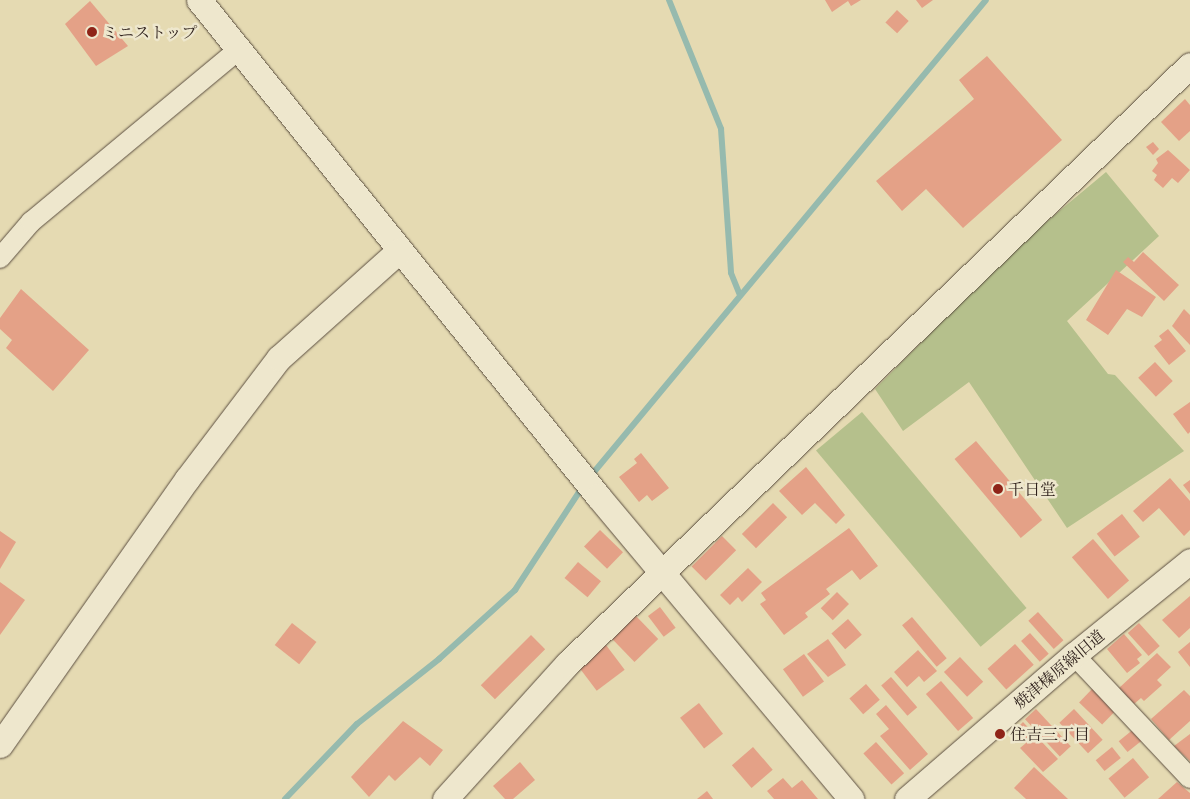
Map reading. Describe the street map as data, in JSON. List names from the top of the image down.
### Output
{
  "streets": {
    "street": ["焼津榛原線旧道"]
  },
  "places": ["ミニストップ", "千日堂", "住吉三丁目"]
}
